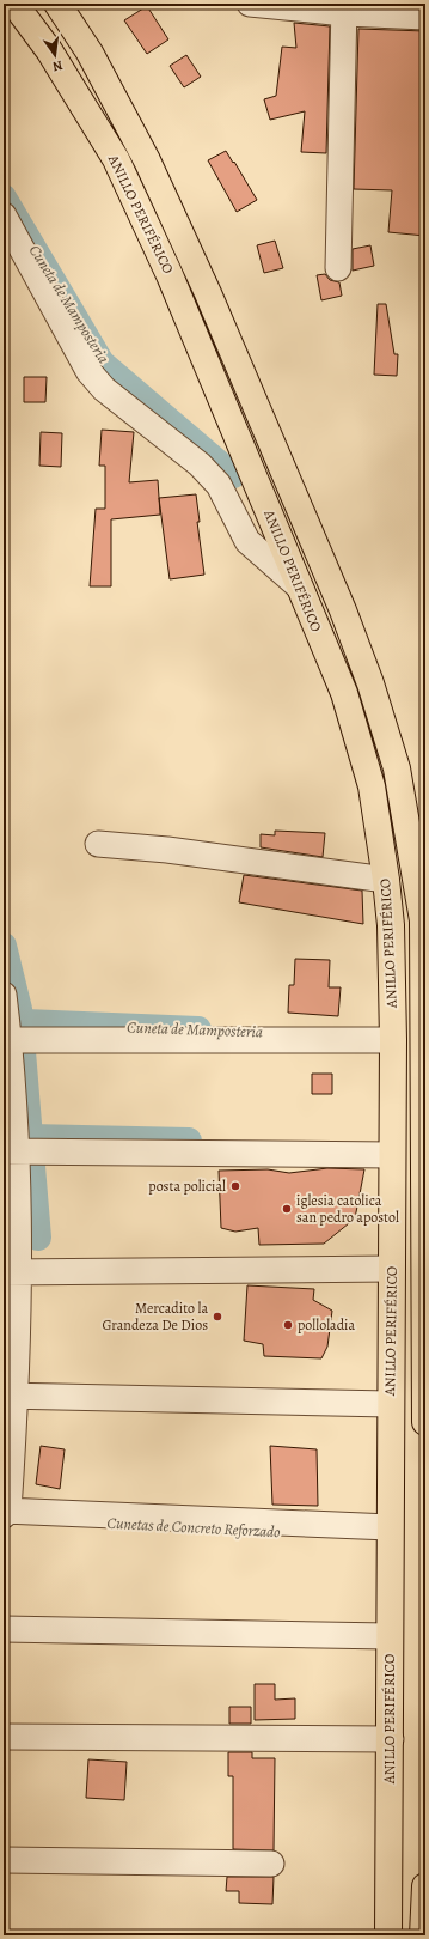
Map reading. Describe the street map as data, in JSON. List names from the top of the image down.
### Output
{
  "streets": {
    "highway": ["ANILLO PERIFÉRICO"]
  },
  "water": ["Cuneta de Mamposteria", "Cunetas de Concreto Reforzado"],
  "places": [
    "posta policial",
    "iglesia catolica san pedro apostol",
    "Mercadito la Grandeza De Dios",
    "polloladia"
  ],
  "north": "bottom"
}
